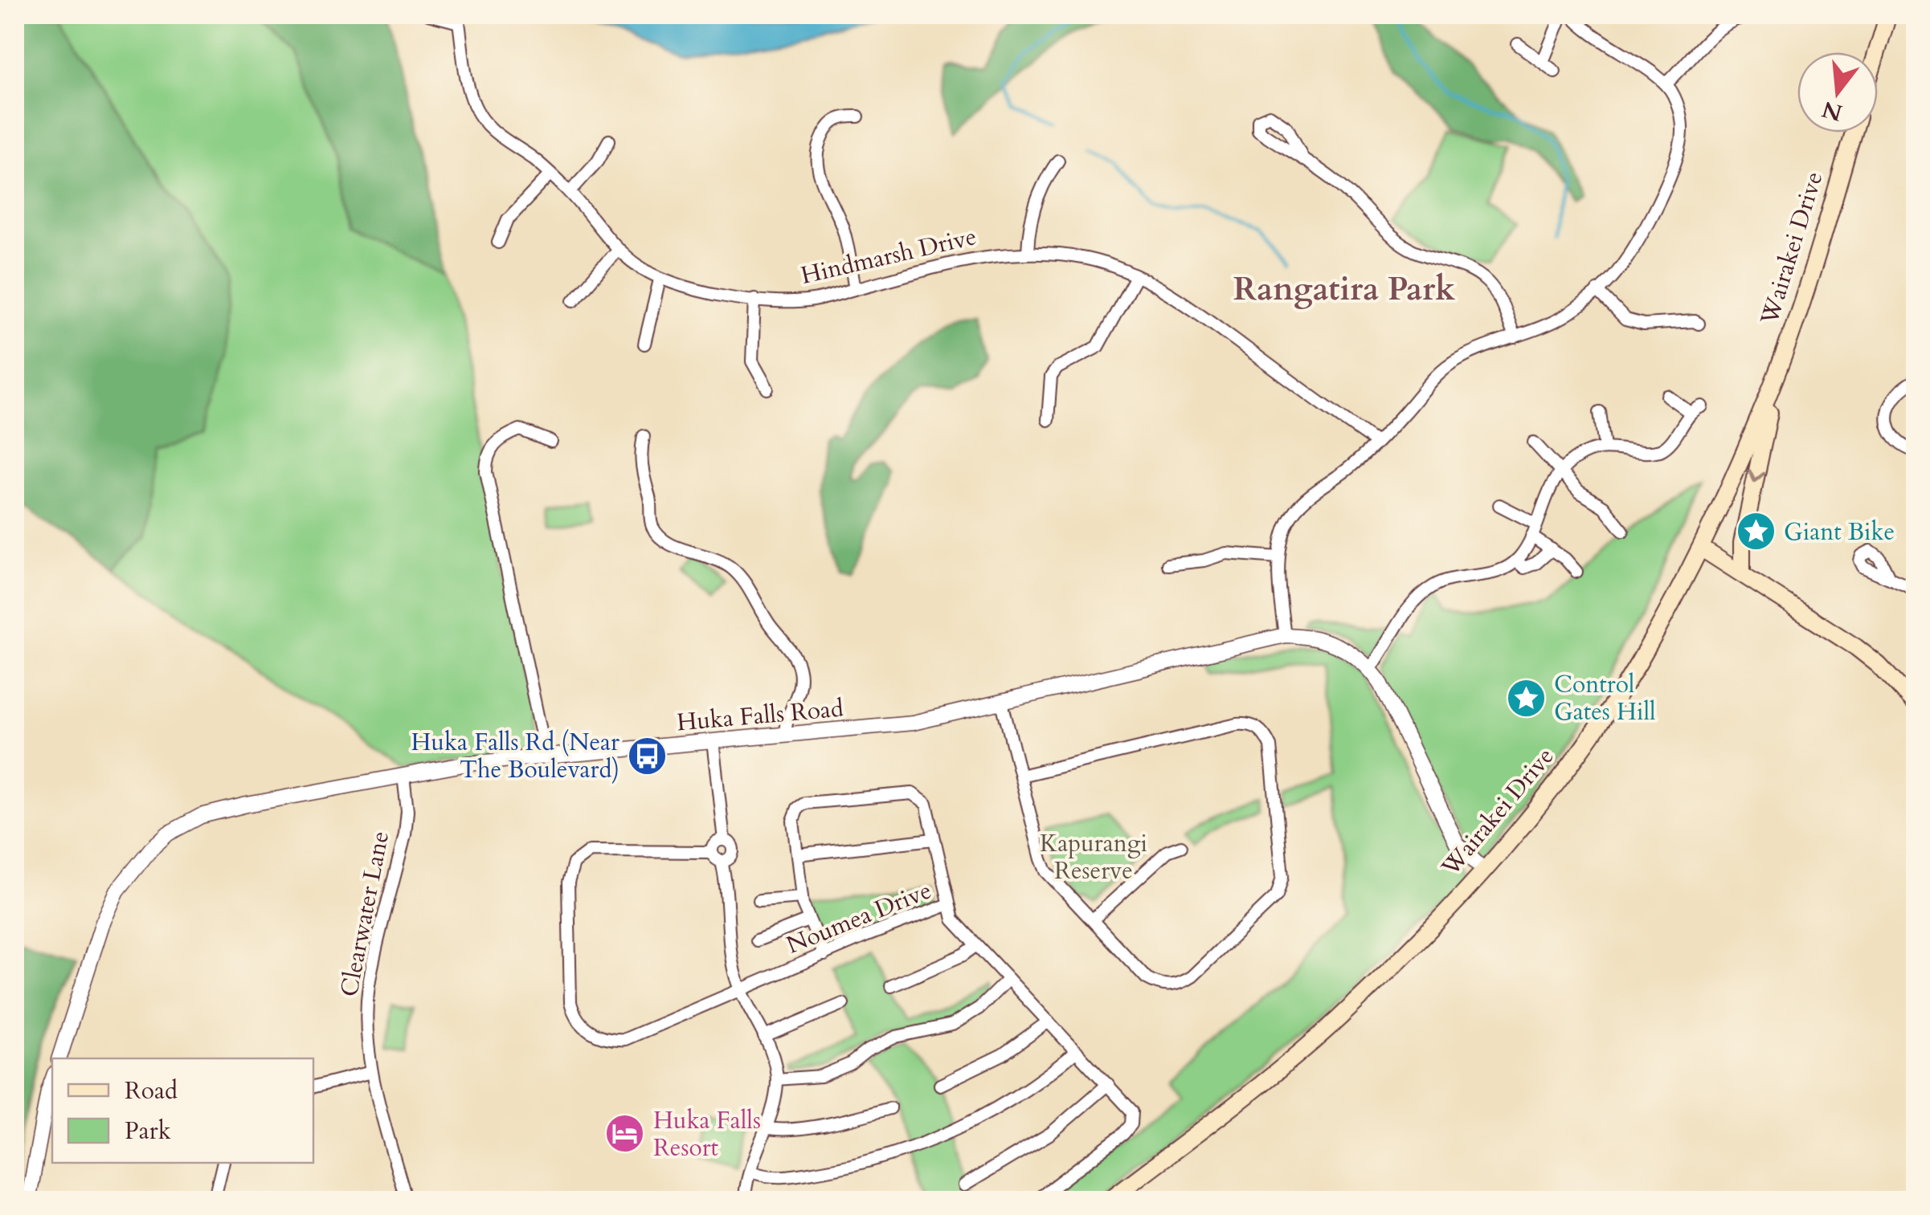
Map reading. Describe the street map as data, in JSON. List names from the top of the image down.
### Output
{
  "streets": {
    "main road": ["Wairakei Drive"],
    "street": [
      "Hindmarsh Drive",
      "Huka Falls Road",
      "Clearwater Lane",
      "Noumea Drive"
    ]
  },
  "crossings": [
    ["Wairakei Drive", "Huka Falls Road"],
    ["Huka Falls Road", "Clearwater Lane"]
  ],
  "districts": ["Rangatira Park"],
  "parks": ["Kapurangi Reserve"],
  "places": {
    "place": ["Giant Bike", "Control Gates Hill"],
    "bus stop": ["Huka Falls Rd (Near The Boulevard)"],
    "hotel": ["Huka Falls Resort"]
  },
  "legend": ["Road", "Park"],
  "north": "bottom"
}
